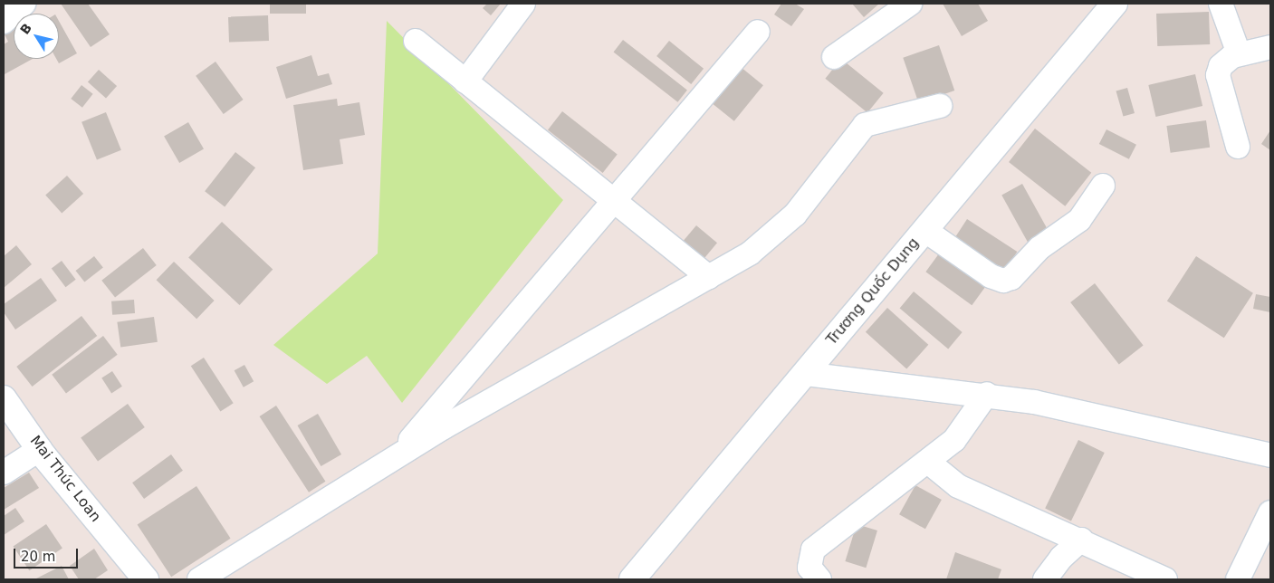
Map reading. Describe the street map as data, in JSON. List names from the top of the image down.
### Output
{
  "streets": {
    "street": ["Trương Quốc Dụng", "Mai Thúc Loan"]
  },
  "scale_bar": "20 m",
  "north": "top left"
}
